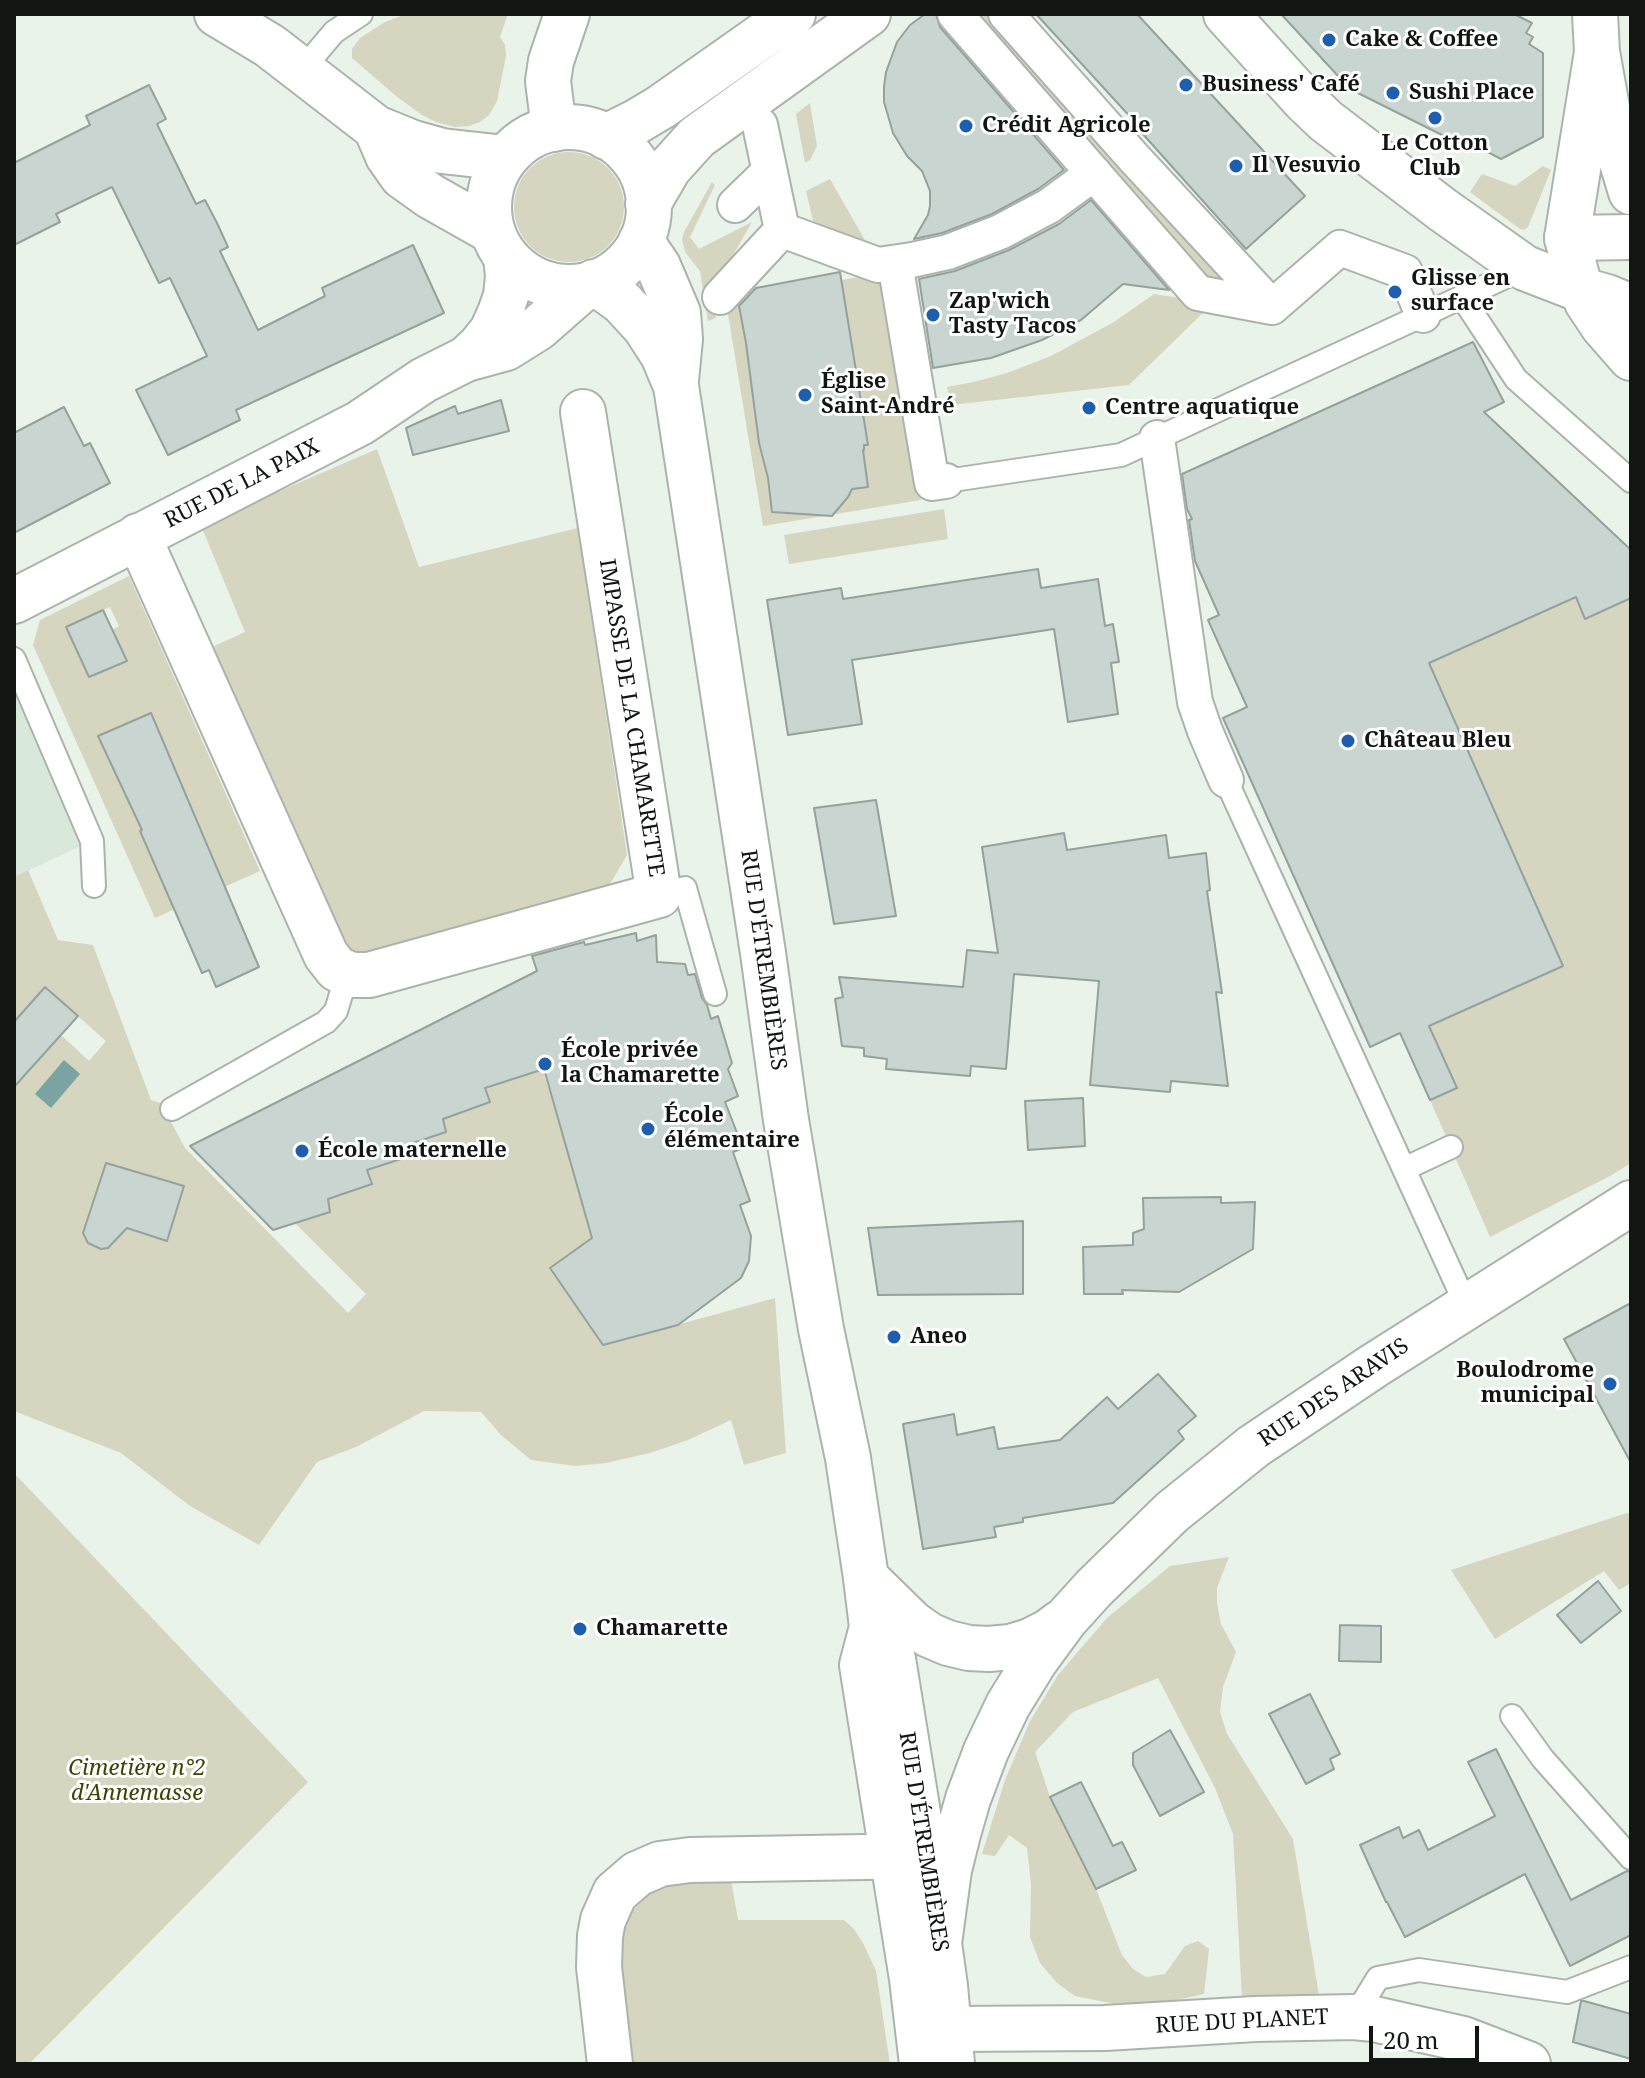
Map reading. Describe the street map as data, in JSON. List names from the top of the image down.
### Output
{
  "streets": {
    "main road": [
      "RUE DE LA PAIX",
      "IMPASSE DE LA CHAMARETTE",
      "RUE D'ÉTREMBIÈRES",
      "RUE DES ARAVIS",
      "RUE DU PLANET"
    ]
  },
  "crossings": [
    ["RUE DE LA PAIX", "RUE D'ÉTREMBIÈRES"],
    ["RUE D'ÉTREMBIÈRES", "RUE DU PLANET"]
  ],
  "parks": ["Cimetière n°2 d'Annemasse"],
  "places": [
    "Cake & Coffee",
    "Business' Café",
    "Sushi Place",
    "Le Cotton Club",
    "Crédit Agricole",
    "Il Vesuvio",
    "Glisse en surface",
    "Zap'wich Tasty Tacos",
    "Église Saint-André",
    "Centre aquatique",
    "Château Bleu",
    "École privée la Chamarette",
    "École élémentaire",
    "École maternelle",
    "Aneo",
    "Boulodrome municipal",
    "Chamarette"
  ],
  "scale_bar": "20 m"
}
